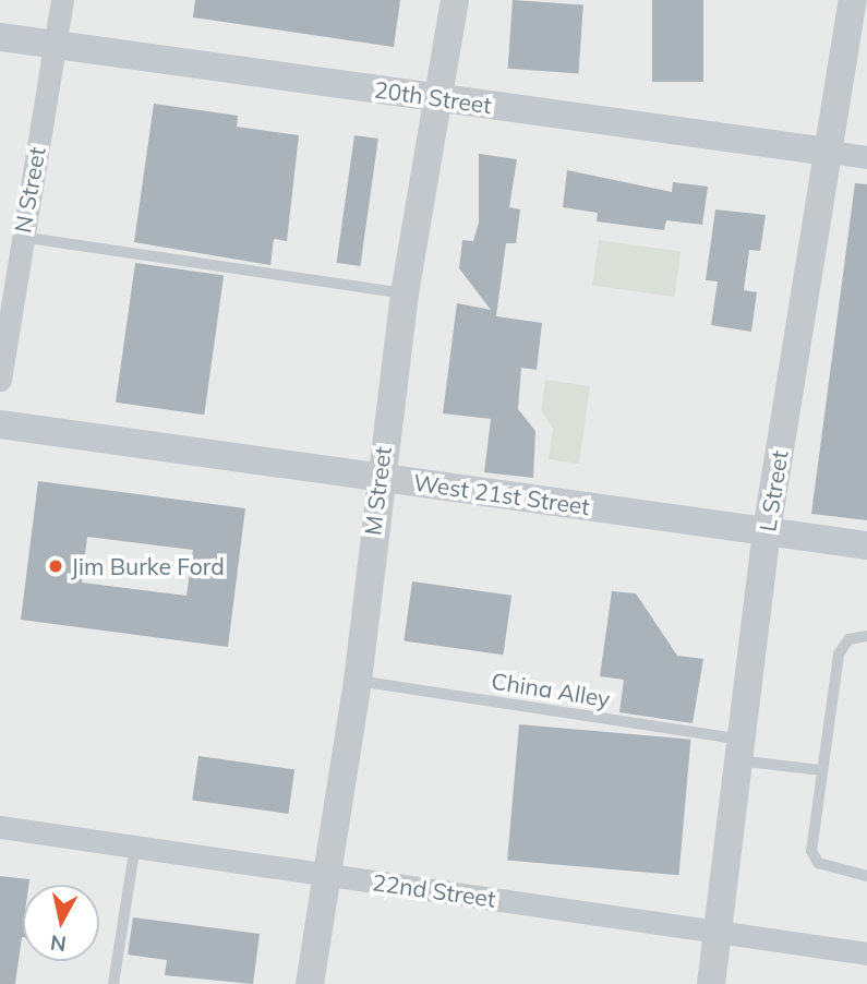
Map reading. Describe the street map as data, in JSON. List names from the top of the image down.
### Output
{
  "streets": {
    "street": [
      "20th Street",
      "N Street",
      "M Street",
      "L Street",
      "West 21st Street",
      "22nd Street"
    ],
    "lane": ["China Alley"]
  },
  "crossings": [
    ["20th Street", "N Street"],
    ["20th Street", "M Street"],
    ["20th Street", "L Street"],
    ["M Street", "West 21st Street"],
    ["M Street", "China Alley"],
    ["M Street", "22nd Street"],
    ["L Street", "West 21st Street"],
    ["L Street", "China Alley"],
    ["L Street", "22nd Street"]
  ],
  "places": ["Jim Burke Ford"],
  "north": "bottom"
}
